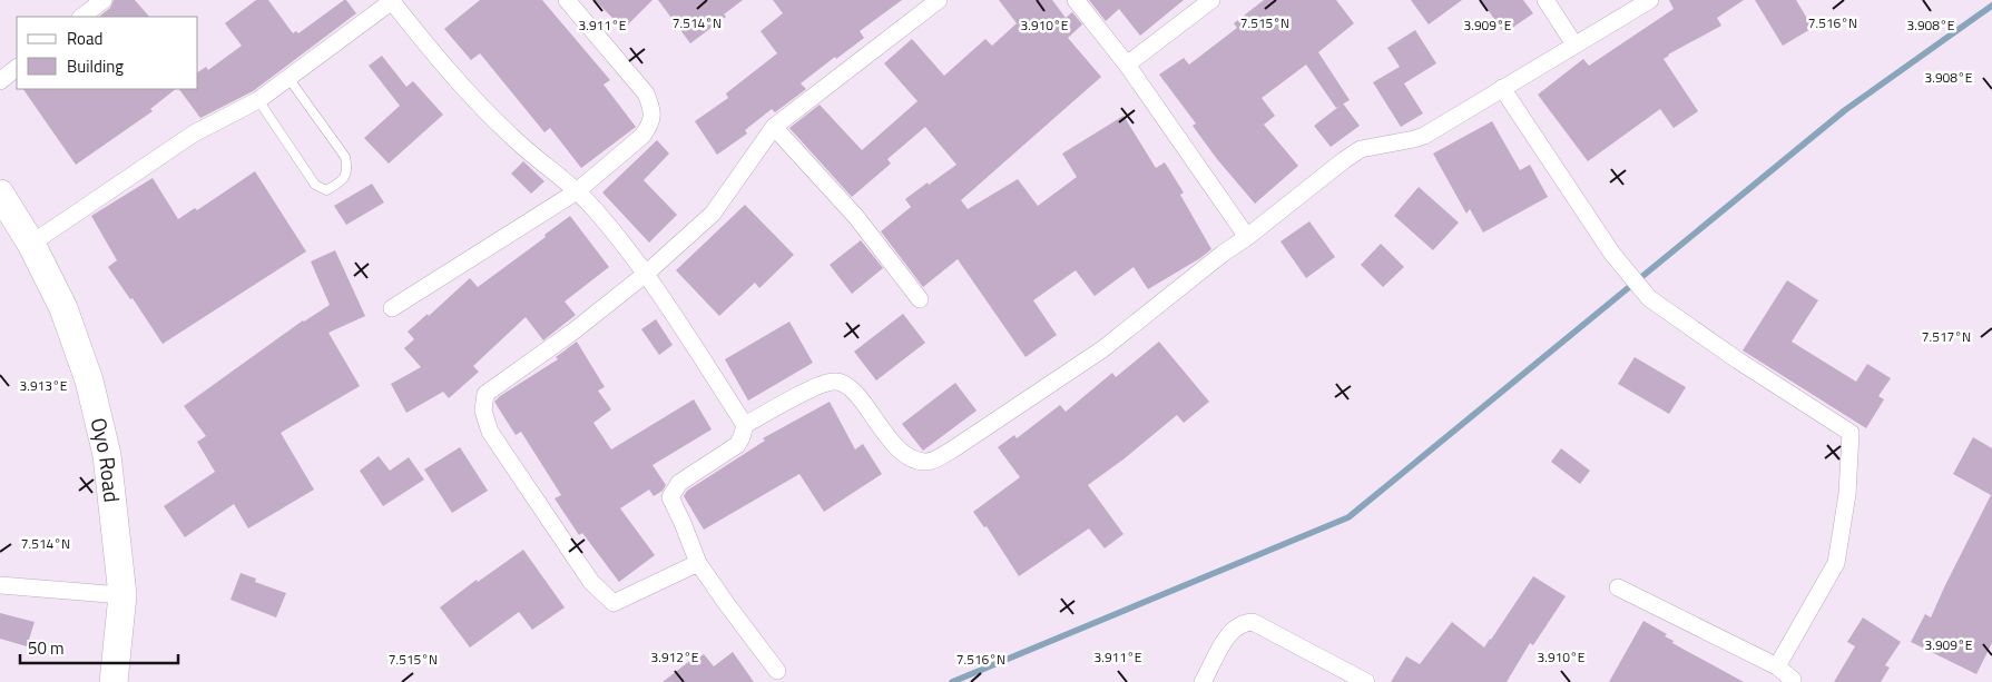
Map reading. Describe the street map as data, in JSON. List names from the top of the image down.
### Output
{
  "streets": {
    "highway": ["Oyo Road"]
  },
  "legend": ["Road", "Building"],
  "scale_bar": "50 m",
  "coordinates": [
    "7.514°N",
    "7.515°N",
    "7.516°N",
    "3.911°E",
    "3.910°E",
    "3.908°E",
    "3.909°E",
    "7.517°N",
    "3.913°E",
    "3.912°E"
  ]
}
